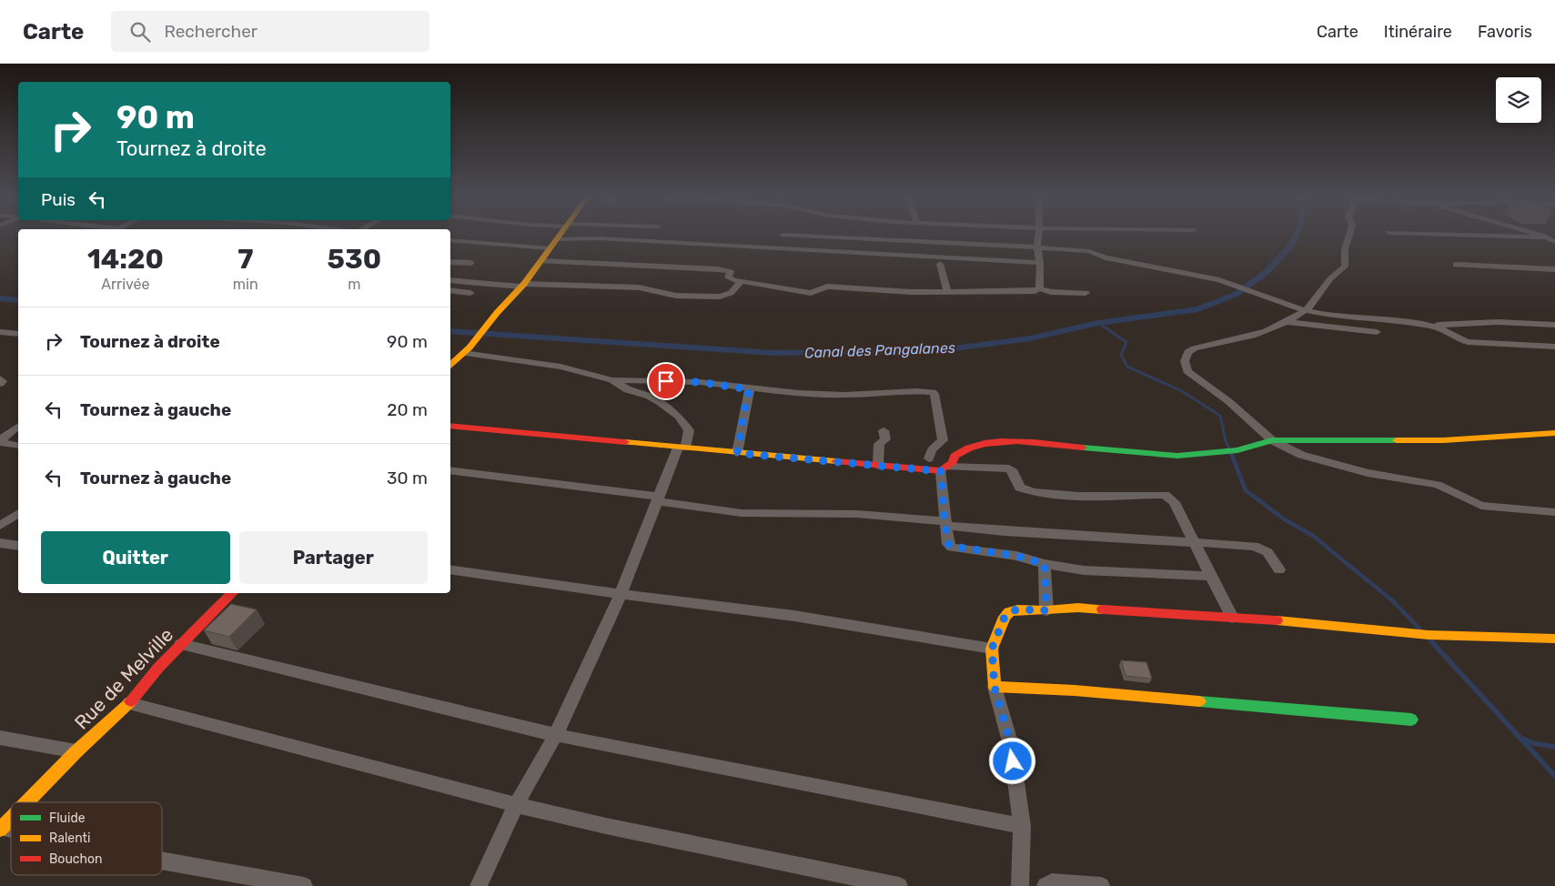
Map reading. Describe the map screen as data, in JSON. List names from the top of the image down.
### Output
{
  "streets": {
    "street": ["Rue de Melville"]
  },
  "water": ["Canal des Pangalanes"],
  "legend": ["Fluide", "Ralenti", "Bouchon"],
  "page": {
    "header": "Carte",
    "search": "Rechercher",
    "nav": ["Carte", "Itinéraire", "Favoris"],
    "turn": ["90 m", "Tournez à droite"],
    "then": "Puis",
    "eta": [
      "14:20",
      "Arrivée",
      "7",
      "min",
      "530",
      "m"
    ],
    "list": [
      {
        "name": "Tournez à droite",
        "value": "90 m"
      },
      {
        "name": "Tournez à gauche",
        "value": "20 m"
      },
      {
        "name": "Tournez à gauche",
        "value": "30 m"
      }
    ],
    "buttons": ["Quitter", "Partager"]
  }
}
